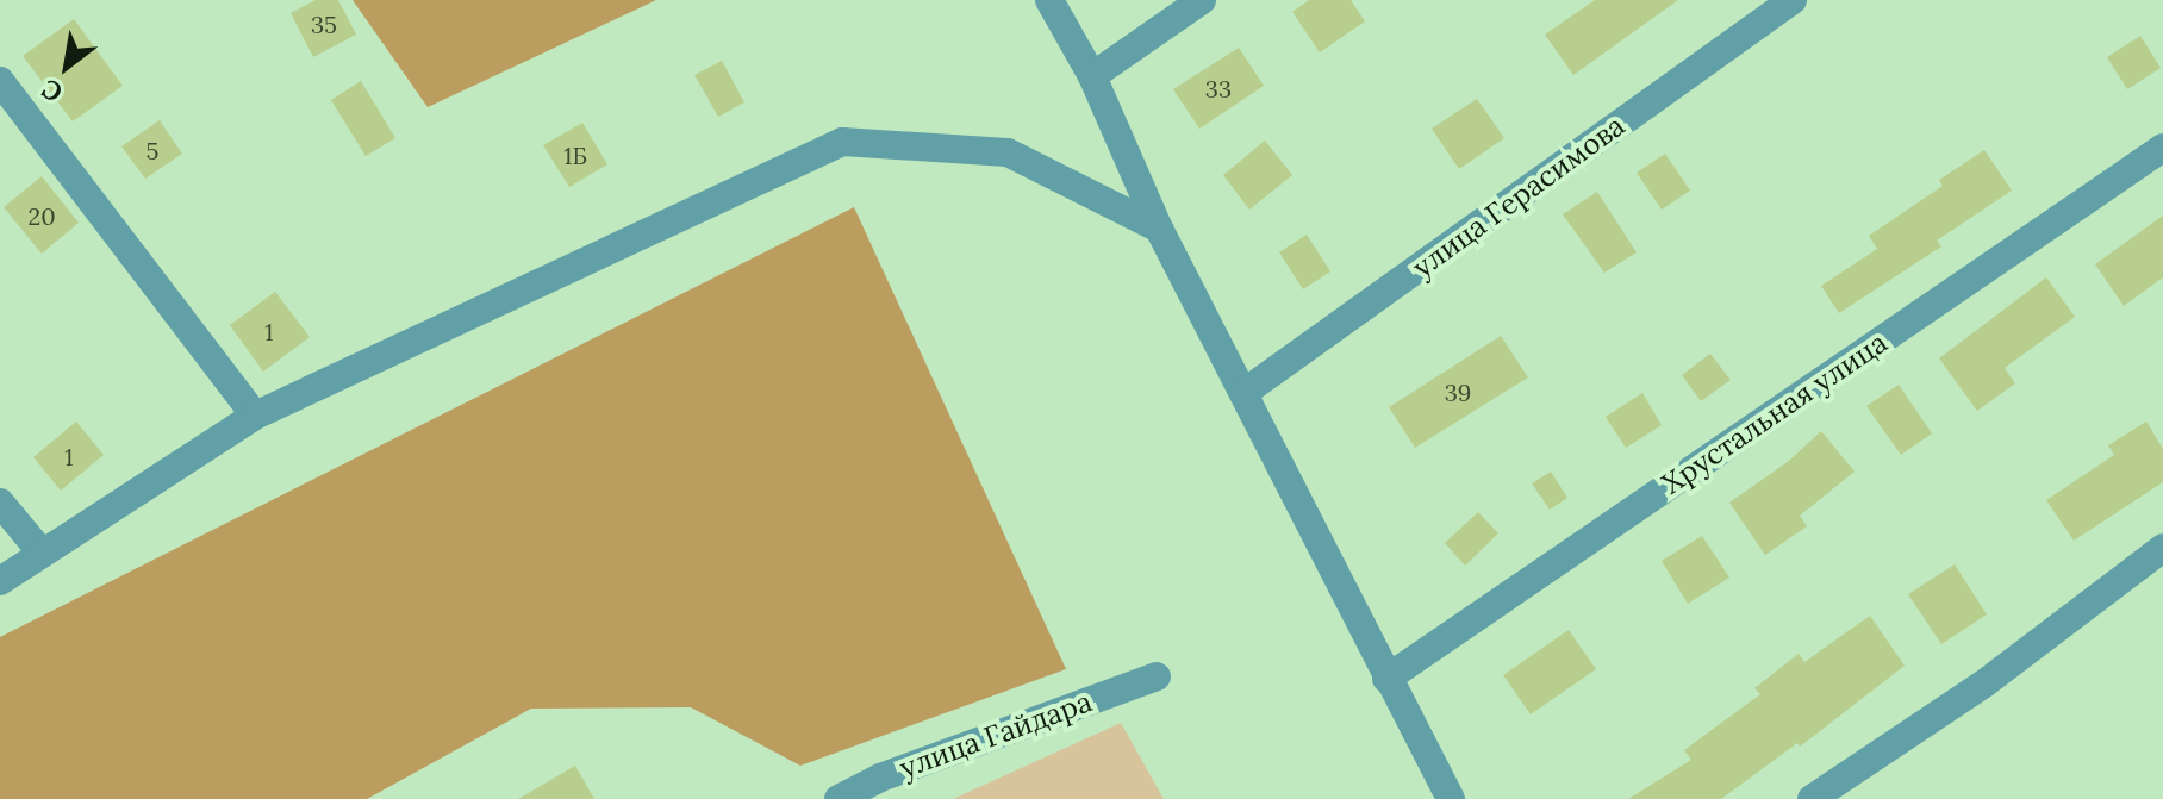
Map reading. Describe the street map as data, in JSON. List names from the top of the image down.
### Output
{
  "streets": {
    "street": ["улица Герасимова", "Хрустальная улица", "улица Гайдара"]
  },
  "house_numbers": [
    "35",
    "33",
    "5",
    "1Б",
    "20",
    "1",
    "39",
    "1"
  ],
  "north": "bottom left"
}
